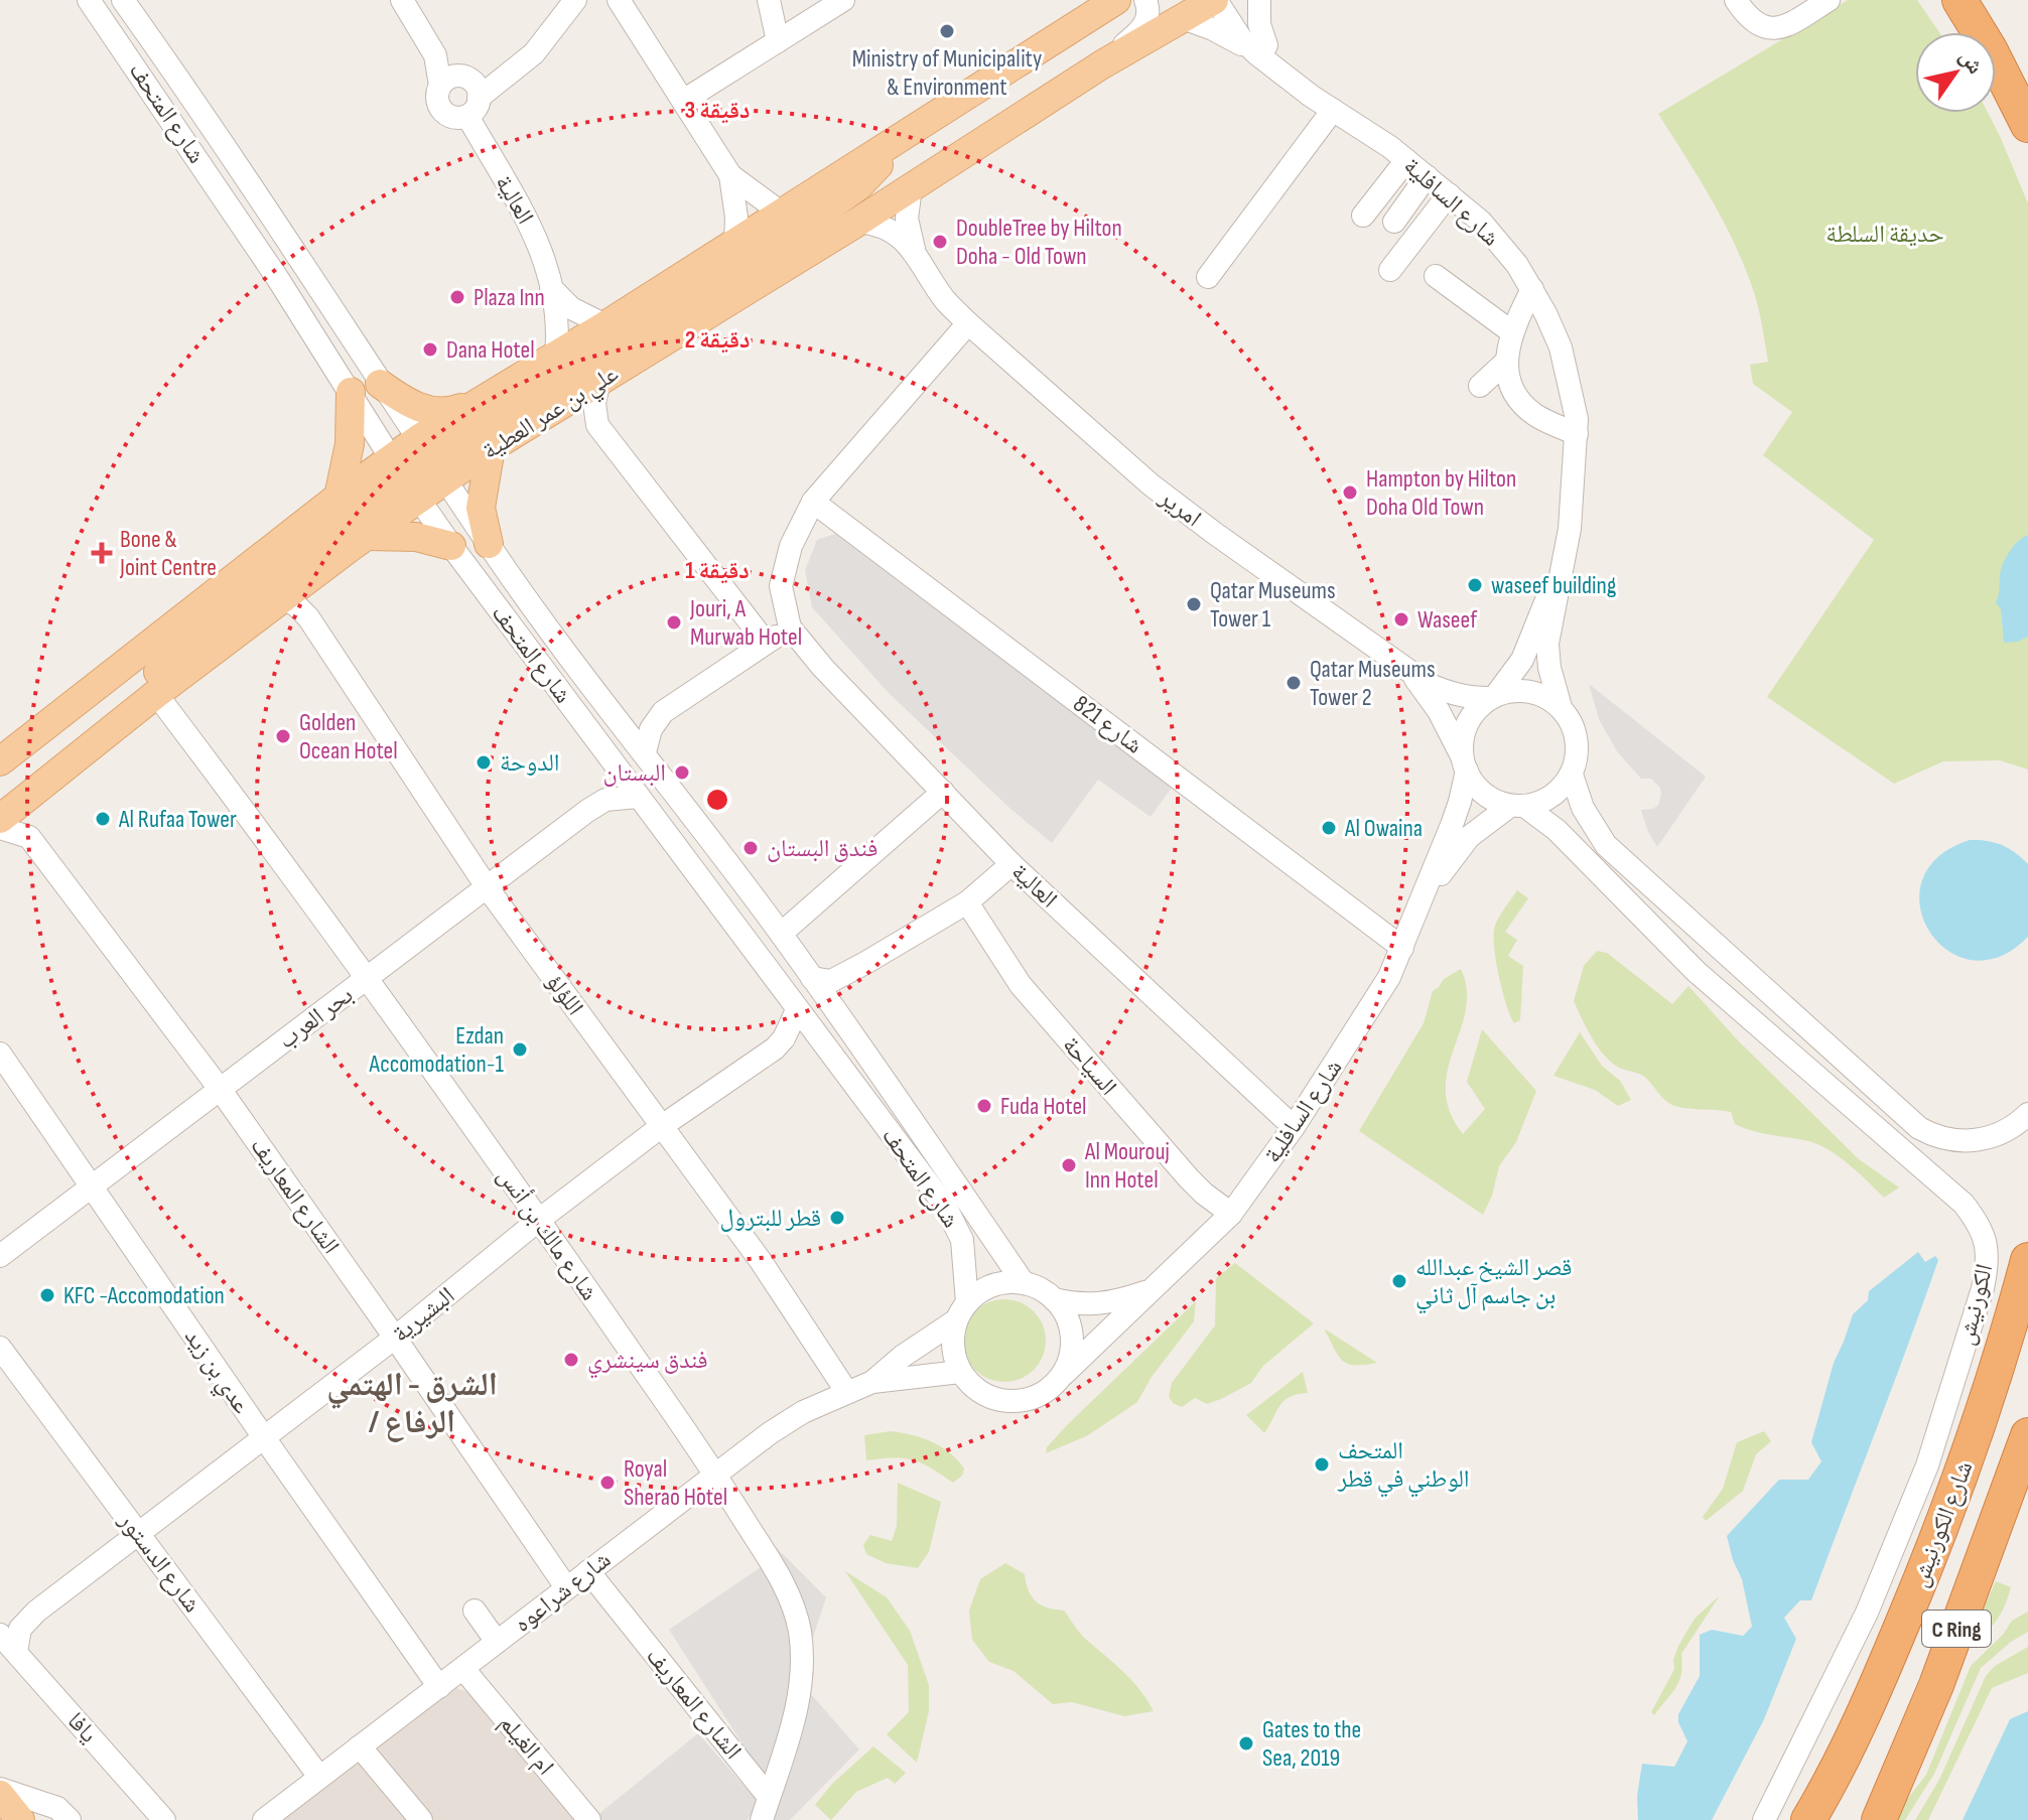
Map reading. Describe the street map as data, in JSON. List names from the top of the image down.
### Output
{
  "streets": {
    "highway": ["شارع الكورنيش", "C Ring"],
    "main road": ["علي بن عمر العطية"],
    "street": [
      "شارع المتحف",
      "العالية",
      "شارع السافلية",
      "امرير",
      "شارع 821",
      "اللؤلؤ",
      "بحر العرب",
      "السياحة",
      "الشارع المعاريف",
      "شارع مالك بن أنس",
      "الكورنيش",
      "البشيرية",
      "عدي بن زيد",
      "شارع الدستور",
      "شارع شراعوه",
      "يافا",
      "ام الغيلم"
    ]
  },
  "crossings": [
    ["شارع المتحف", "شارع السافلية"],
    ["شارع المتحف", "علي بن عمر العطية"],
    ["شارع المتحف", "بحر العرب"],
    ["شارع المتحف", "البشيرية"],
    ["شارع المتحف", "شارع شراعوه"],
    ["العالية", "شارع السافلية"],
    ["العالية", "علي بن عمر العطية"],
    ["شارع السافلية", "علي بن عمر العطية"],
    ["شارع السافلية", "امرير"],
    ["شارع السافلية", "شارع 821"],
    ["شارع السافلية", "السياحة"],
    ["شارع السافلية", "الكورنيش"],
    ["شارع السافلية", "شارع شراعوه"],
    ["علي بن عمر العطية", "امرير"],
    ["علي بن عمر العطية", "اللؤلؤ"],
    ["علي بن عمر العطية", "شارع مالك بن أنس"],
    ["امرير", "الكورنيش"],
    ["اللؤلؤ", "بحر العرب"],
    ["اللؤلؤ", "البشيرية"],
    ["اللؤلؤ", "شارع شراعوه"],
    ["بحر العرب", "الشارع المعاريف"],
    ["بحر العرب", "شارع مالك بن أنس"],
    ["بحر العرب", "عدي بن زيد"],
    ["الشارع المعاريف", "شارع مالك بن أنس"],
    ["الشارع المعاريف", "البشيرية"],
    ["الشارع المعاريف", "شارع شراعوه"],
    ["شارع مالك بن أنس", "البشيرية"],
    ["شارع مالك بن أنس", "شارع شراعوه"],
    ["البشيرية", "عدي بن زيد"],
    ["البشيرية", "شارع الدستور"],
    ["البشيرية", "يافا"],
    ["عدي بن زيد", "شارع شراعوه"],
    ["شارع الدستور", "شارع شراعوه"],
    ["شارع شراعوه", "ام الغيلم"]
  ],
  "districts": ["الشرق - الهتمي / الرفاع"],
  "parks": ["حديقة السلطة"],
  "places": {
    "other": [
      "Ministry of Municipality & Environment",
      "DoubleTree by Hilton Doha - Old Town",
      "Plaza Inn",
      "Dana Hotel",
      "Hampton by Hilton Doha Old Town",
      "waseef building",
      "Qatar Museums Tower 1",
      "Waseef",
      "Jouri, A Murwab Hotel",
      "Qatar Museums Tower 2",
      "Golden Ocean Hotel",
      "الدوحة",
      "البستان",
      "Al Rufaa Tower",
      "Al Owaina",
      "فندق البستان",
      "Ezdan Accomodation-1",
      "Fuda Hotel",
      "Al Mourouj Inn Hotel",
      "قطر للبترول",
      "قصر الشيخ عبدالله بن جاسم آل ثاني",
      "KFC -Accomodation",
      "فندق سينشري",
      "المتحف الوطني في قطر",
      "Royal Sherao Hotel",
      "Gates to the Sea, 2019"
    ],
    "health": ["Bone & Joint Centre"]
  },
  "north": "top right",
  "rings": ["3 دقيقة", "2 دقيقة", "1 دقيقة"]
}
